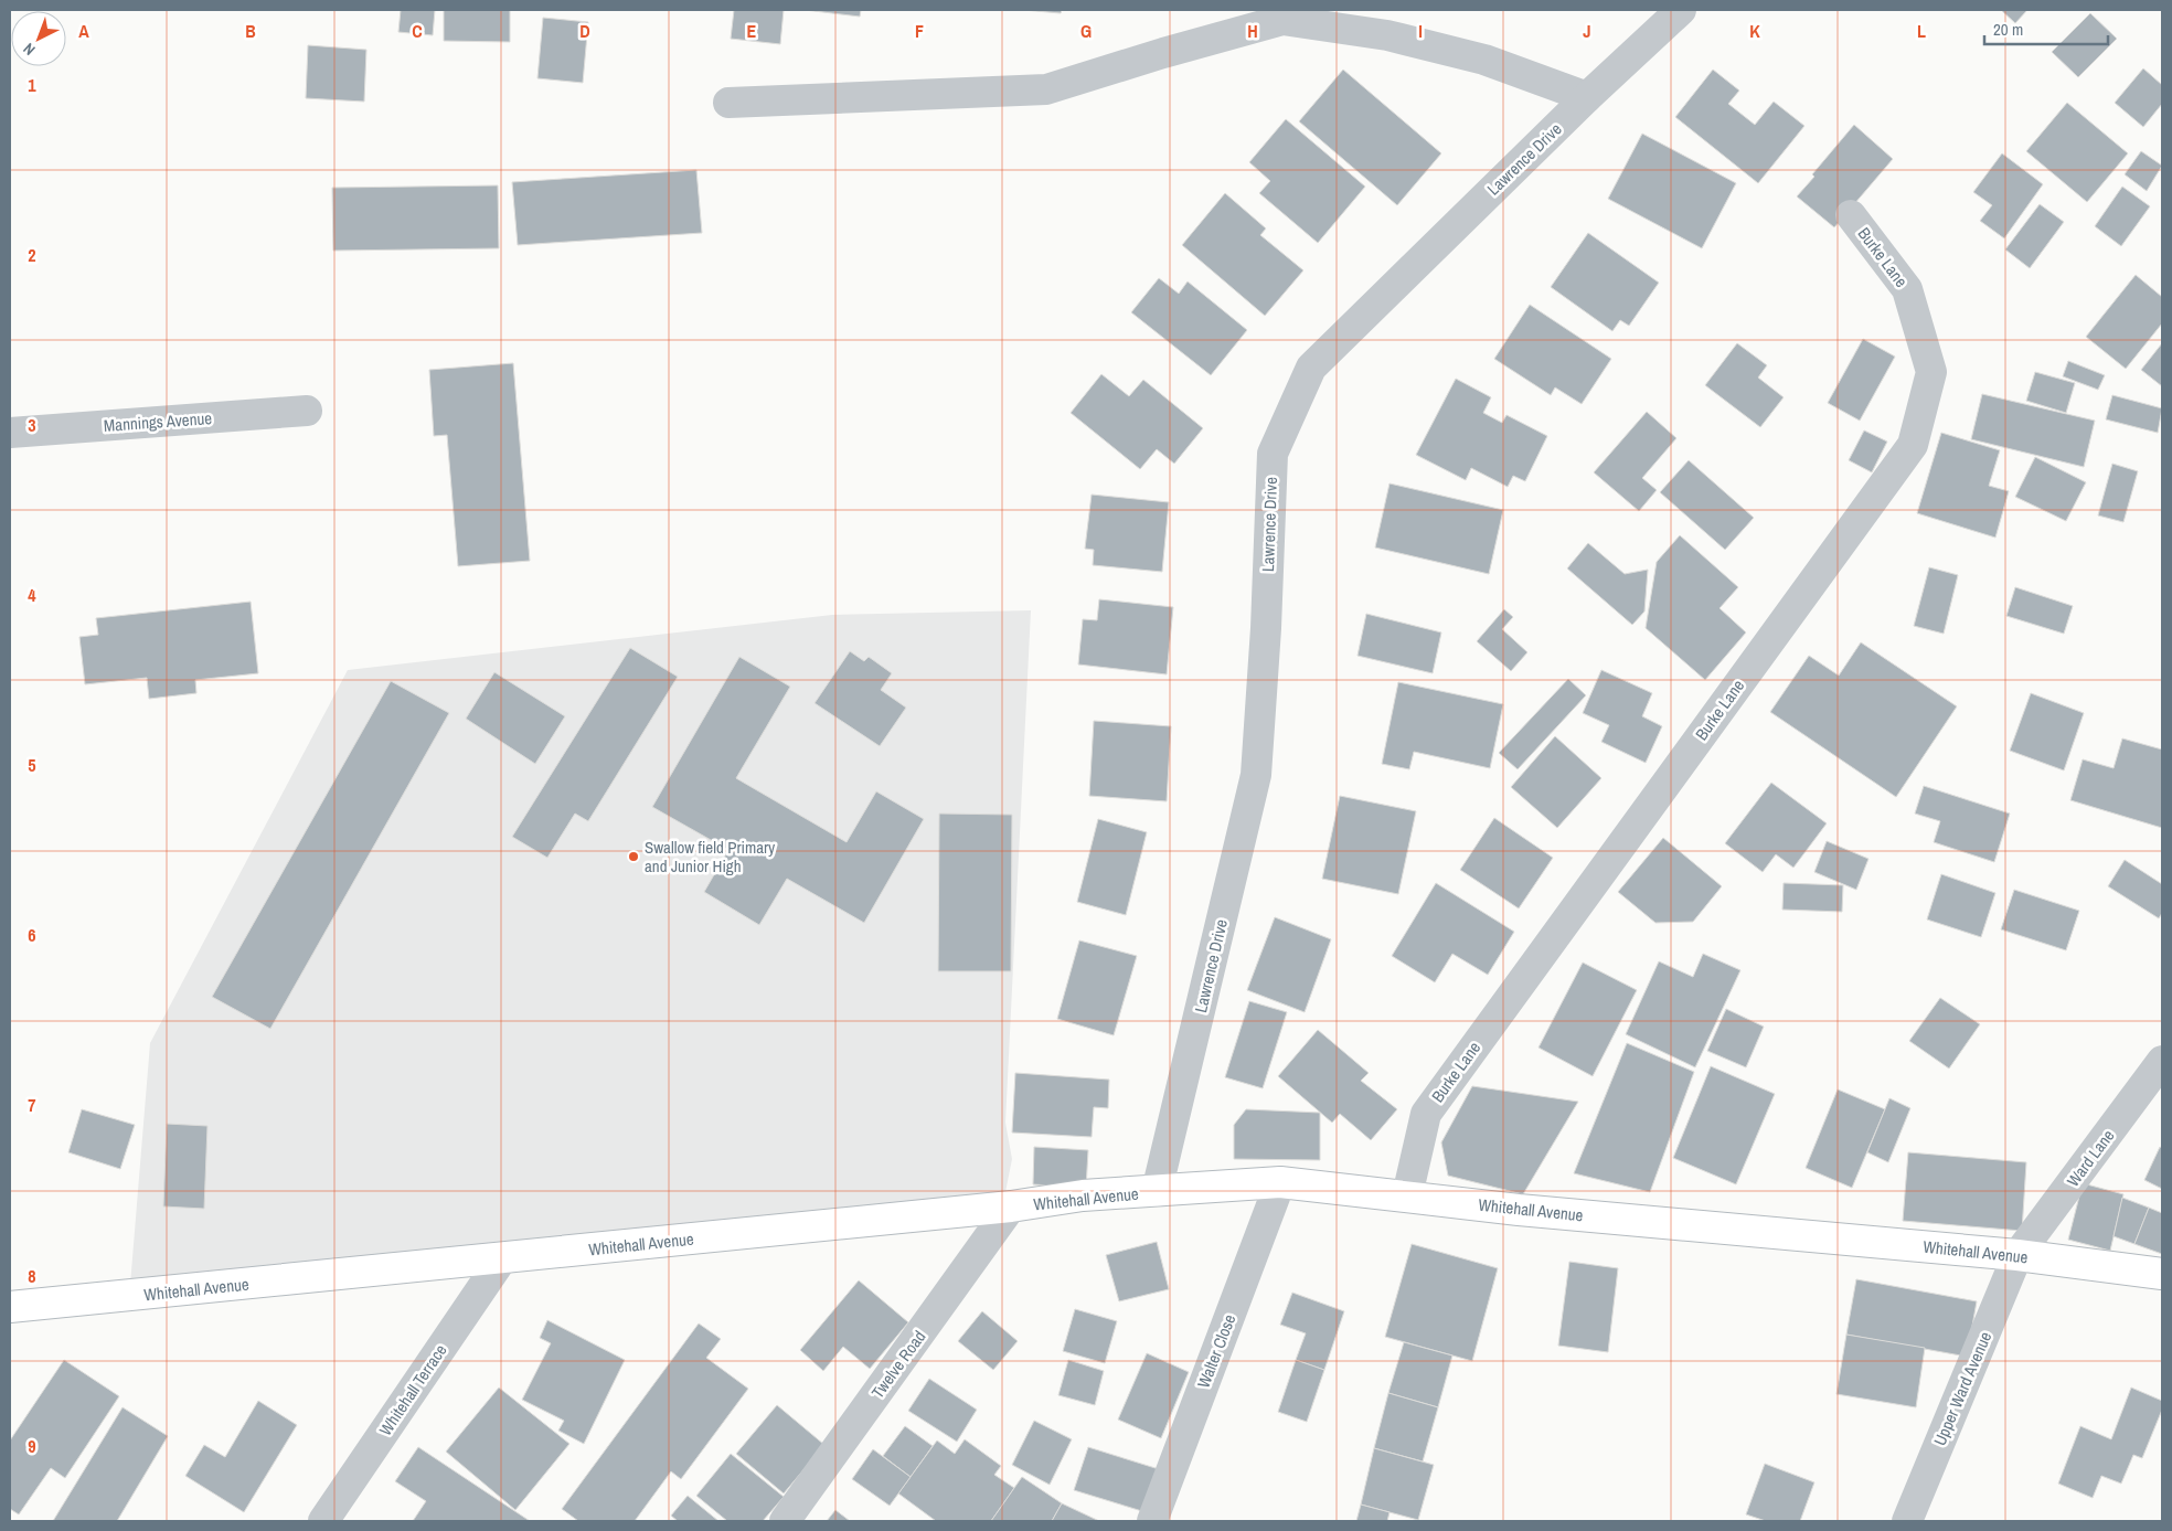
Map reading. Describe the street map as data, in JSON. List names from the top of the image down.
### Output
{
  "streets": {
    "street": [
      "Lawrence Drive",
      "Burke Lane",
      "Mannings Avenue",
      "Ward Lane",
      "Whitehall Avenue",
      "Walter Close",
      "Twelve Road",
      "Upper Ward Avenue",
      "Whitehall Terrace"
    ]
  },
  "crossings": [
    ["Lawrence Drive", "Whitehall Avenue"],
    ["Burke Lane", "Whitehall Avenue"],
    ["Ward Lane", "Whitehall Avenue"],
    ["Ward Lane", "Upper Ward Avenue"],
    ["Whitehall Avenue", "Walter Close"],
    ["Whitehall Avenue", "Twelve Road"],
    ["Whitehall Avenue", "Upper Ward Avenue"],
    ["Whitehall Avenue", "Whitehall Terrace"]
  ],
  "places": ["Swallow field Primary and Junior High"],
  "scale_bar": "20 m",
  "north": "bottom left",
  "grid": {
    "columns": [
      "A",
      "B",
      "C",
      "D",
      "E",
      "F",
      "G",
      "H",
      "I",
      "J",
      "K",
      "L"
    ],
    "rows": [
      "1",
      "2",
      "3",
      "4",
      "5",
      "6",
      "7",
      "8",
      "9"
    ]
  }
}
